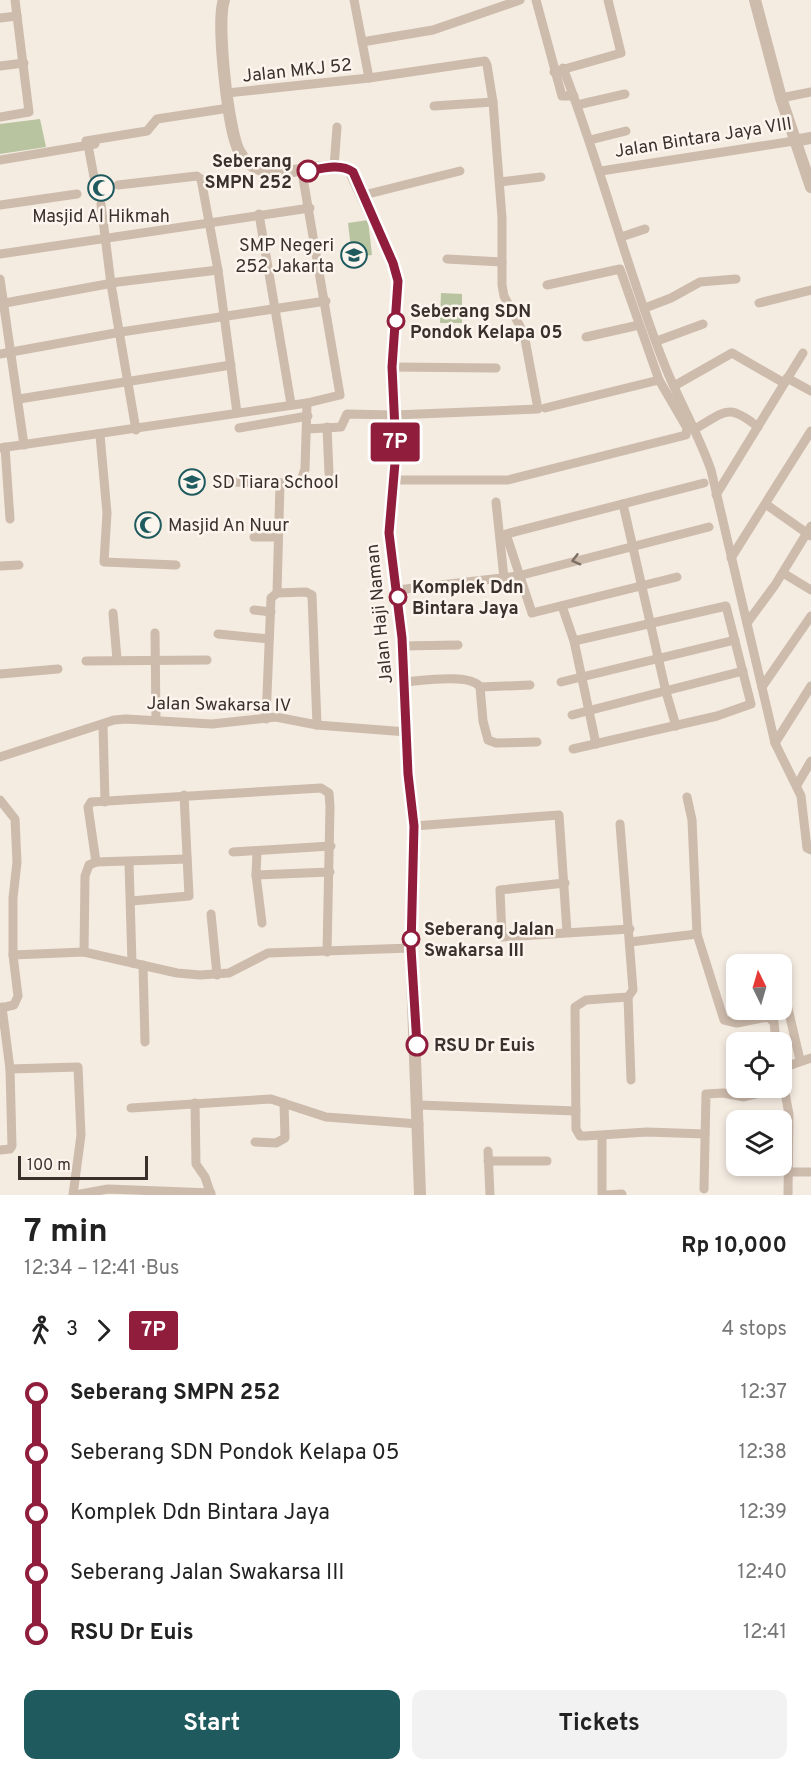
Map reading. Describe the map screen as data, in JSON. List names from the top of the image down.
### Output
{
  "streets": {
    "street": [
      "Jalan MKJ 52",
      "Jalan Bintara Jaya VIII",
      "Jalan Haji Naman",
      "Jalan Swakarsa IV"
    ]
  },
  "crossings": [
    ["Jalan Haji Naman", "Jalan Swakarsa IV"]
  ],
  "places": {
    "other": [
      "Seberang SMPN 252",
      "Seberang SDN Pondok Kelapa 05",
      "Komplek Ddn Bintara Jaya",
      "Seberang Jalan Swakarsa III",
      "RSU Dr Euis"
    ],
    "mosque": ["Masjid Al Hikmah", "Masjid An Nuur"],
    "school or university": ["SMP Negeri 252 Jakarta", "SD Tiara School"]
  },
  "lines": ["bus line 7P"],
  "scale_bar": "100 m",
  "north": "top",
  "page": {
    "on_map": "7P",
    "scale": "100 m",
    "heading": ["7 min", "12:34 – 12:41 · Bus", "Rp 10,000"],
    "legs": ["3", "7P", "4 stops"],
    "list": [
      {
        "name": "Seberang SMPN 252",
        "value": "12:37"
      },
      {
        "name": "Seberang SDN Pondok Kelapa 05",
        "value": "12:38"
      },
      {
        "name": "Komplek Ddn Bintara Jaya",
        "value": "12:39"
      },
      {
        "name": "Seberang Jalan Swakarsa III",
        "value": "12:40"
      },
      {
        "name": "RSU Dr Euis",
        "value": "12:41"
      }
    ],
    "buttons": ["Start", "Tickets"]
  }
}
